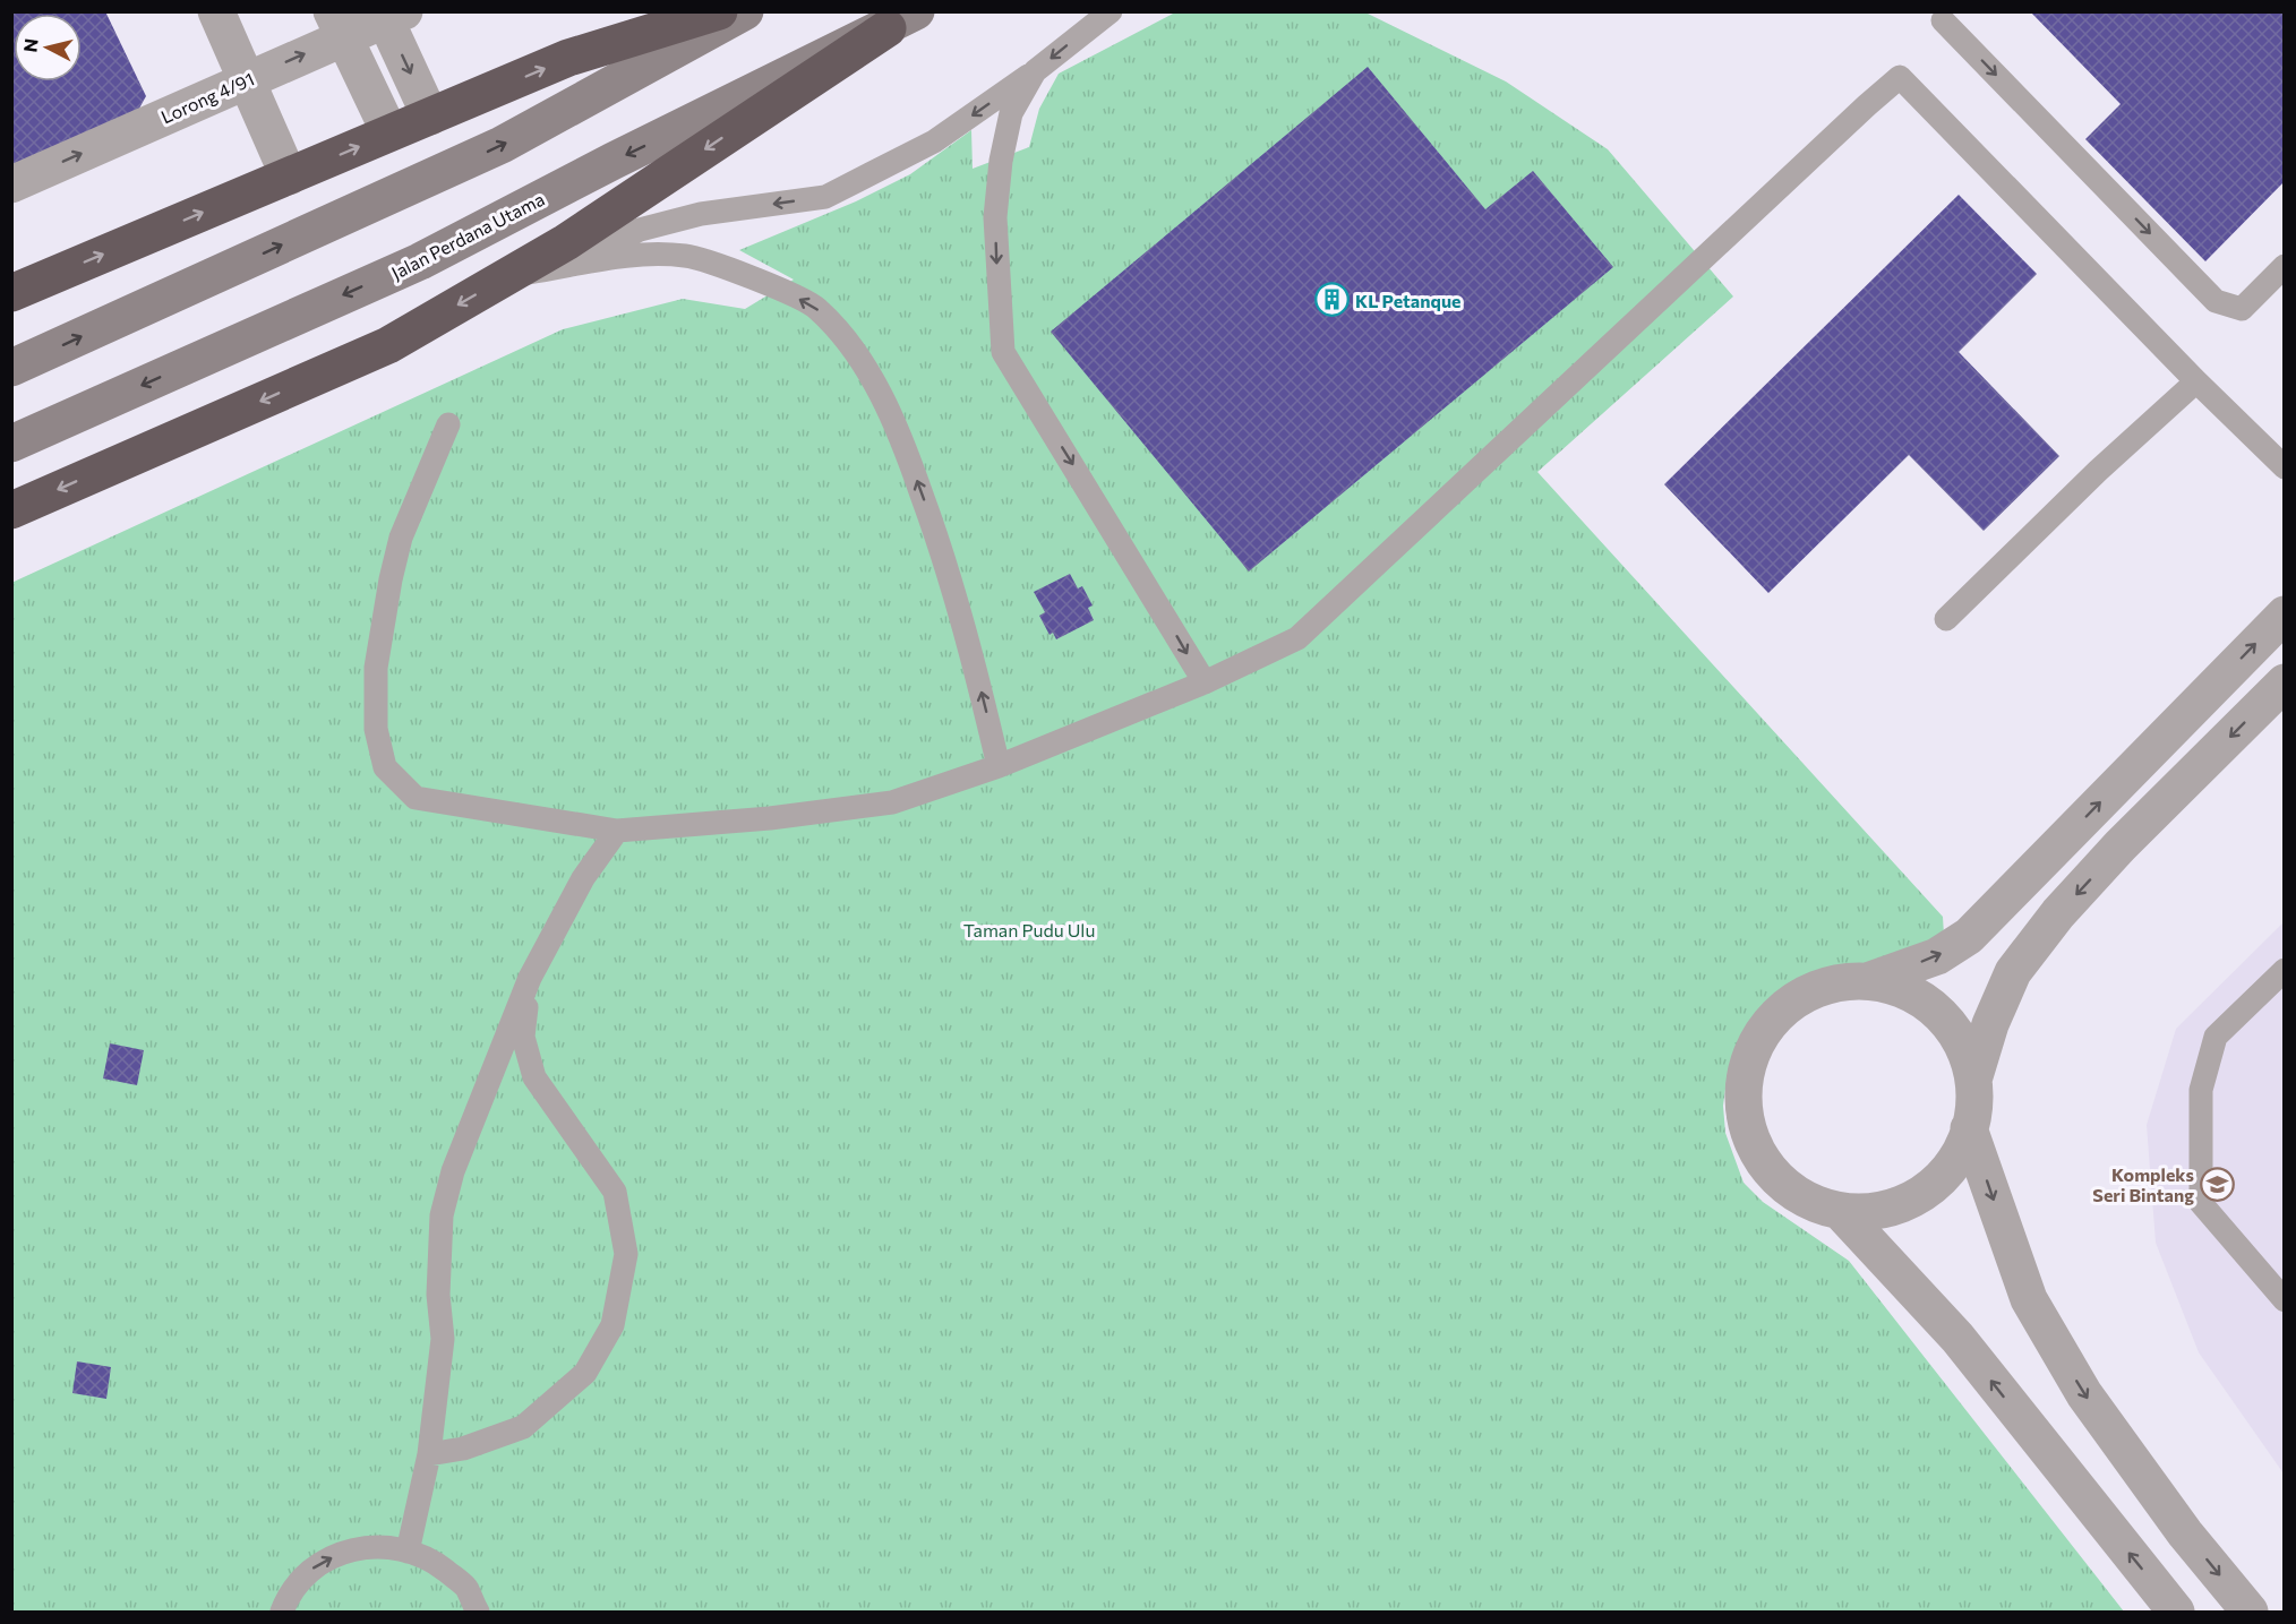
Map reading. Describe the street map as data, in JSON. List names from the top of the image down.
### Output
{
  "streets": {
    "street": ["Lorong 4/91", "Jalan Perdana Utama"]
  },
  "parks": ["Taman Pudu Ulu"],
  "places": {
    "building": ["KL Petanque"],
    "school or university": ["Kompleks Seri Bintang"]
  },
  "north": "left"
}
